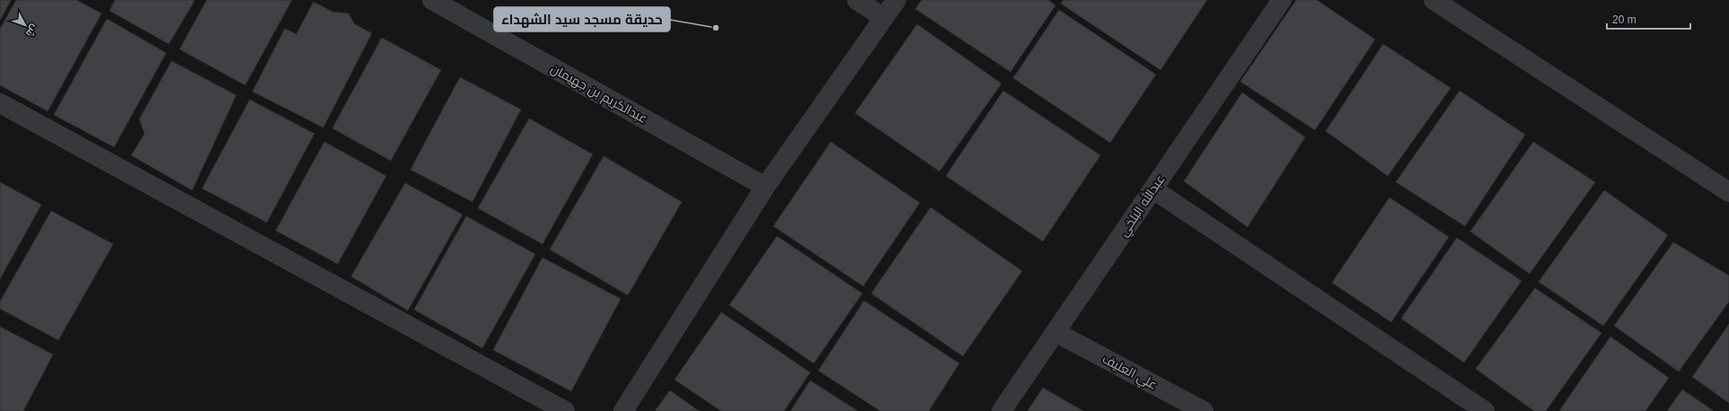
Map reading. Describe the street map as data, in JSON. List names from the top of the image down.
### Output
{
  "streets": {
    "street": ["عبدالكريم بن جهيمان", "عبدالله البلخي", "علي العليف"]
  },
  "crossings": [
    ["عبدالله البلخي", "علي العليف"]
  ],
  "places": ["حديقة مسجد سيد الشهداء"],
  "scale_bar": "20 m",
  "north": "bottom right"
}
